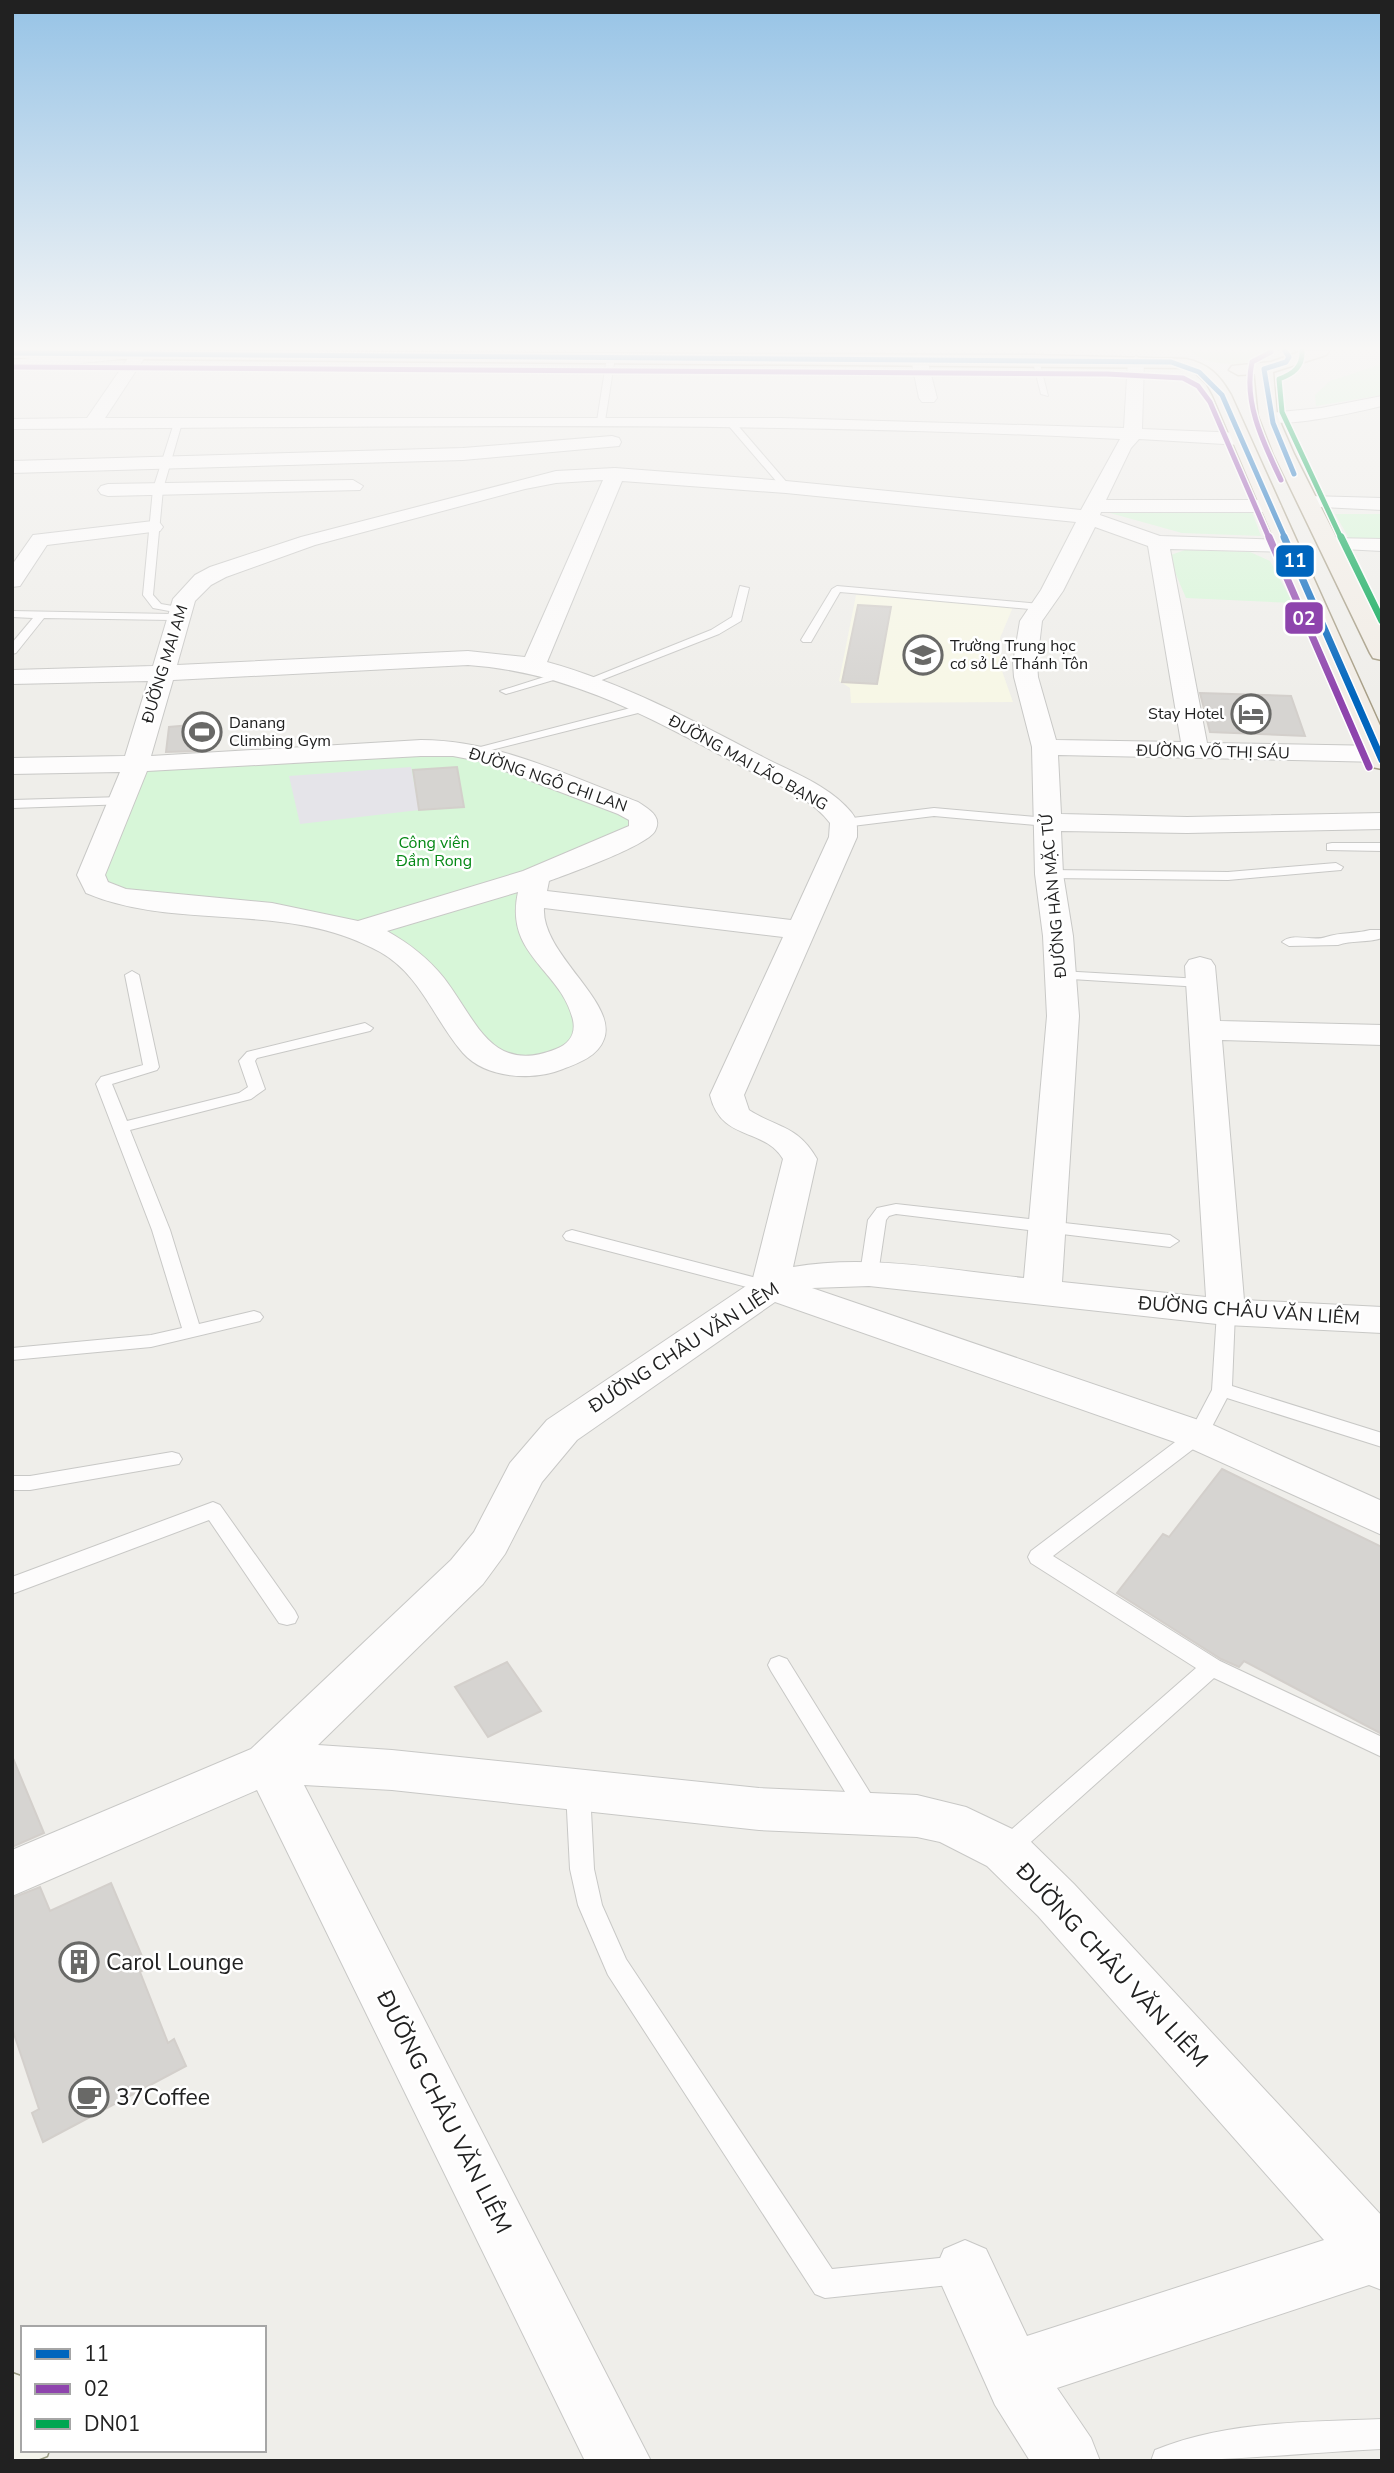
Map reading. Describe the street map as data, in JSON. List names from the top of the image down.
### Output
{
  "streets": {
    "street": [
      "ĐƯỜNG MAI AM",
      "ĐƯỜNG VÕ THỊ SÁU",
      "ĐƯỜNG MAI LÃO BẠNG",
      "ĐƯỜNG NGÔ CHI LAN",
      "ĐƯỜNG HÀN MẶC TỬ",
      "ĐƯỜNG CHÂU VĂN LIÊM"
    ]
  },
  "crossings": [
    ["ĐƯỜNG MAI AM", "ĐƯỜNG MAI LÃO BẠNG"],
    ["ĐƯỜNG MAI AM", "ĐƯỜNG NGÔ CHI LAN"],
    ["ĐƯỜNG MAI AM", "ĐƯỜNG HÀN MẶC TỬ"],
    ["ĐƯỜNG VÕ THỊ SÁU", "ĐƯỜNG HÀN MẶC TỬ"],
    ["ĐƯỜNG MAI LÃO BẠNG", "ĐƯỜNG CHÂU VĂN LIÊM"],
    ["ĐƯỜNG HÀN MẶC TỬ", "ĐƯỜNG CHÂU VĂN LIÊM"]
  ],
  "parks": ["Công viên Đầm Rong"],
  "places": {
    "school or university": ["Trường Trung học cơ sở Lê Thánh Tôn"],
    "hotel": ["Stay Hotel"],
    "sports": ["Danang Climbing Gym"],
    "building": ["Carol Lounge"],
    "cafe": ["37Coffee"]
  },
  "lines": ["transit line 11", "transit line 02", "transit line DN01"],
  "legend": ["11", "02", "DN01"]
}
